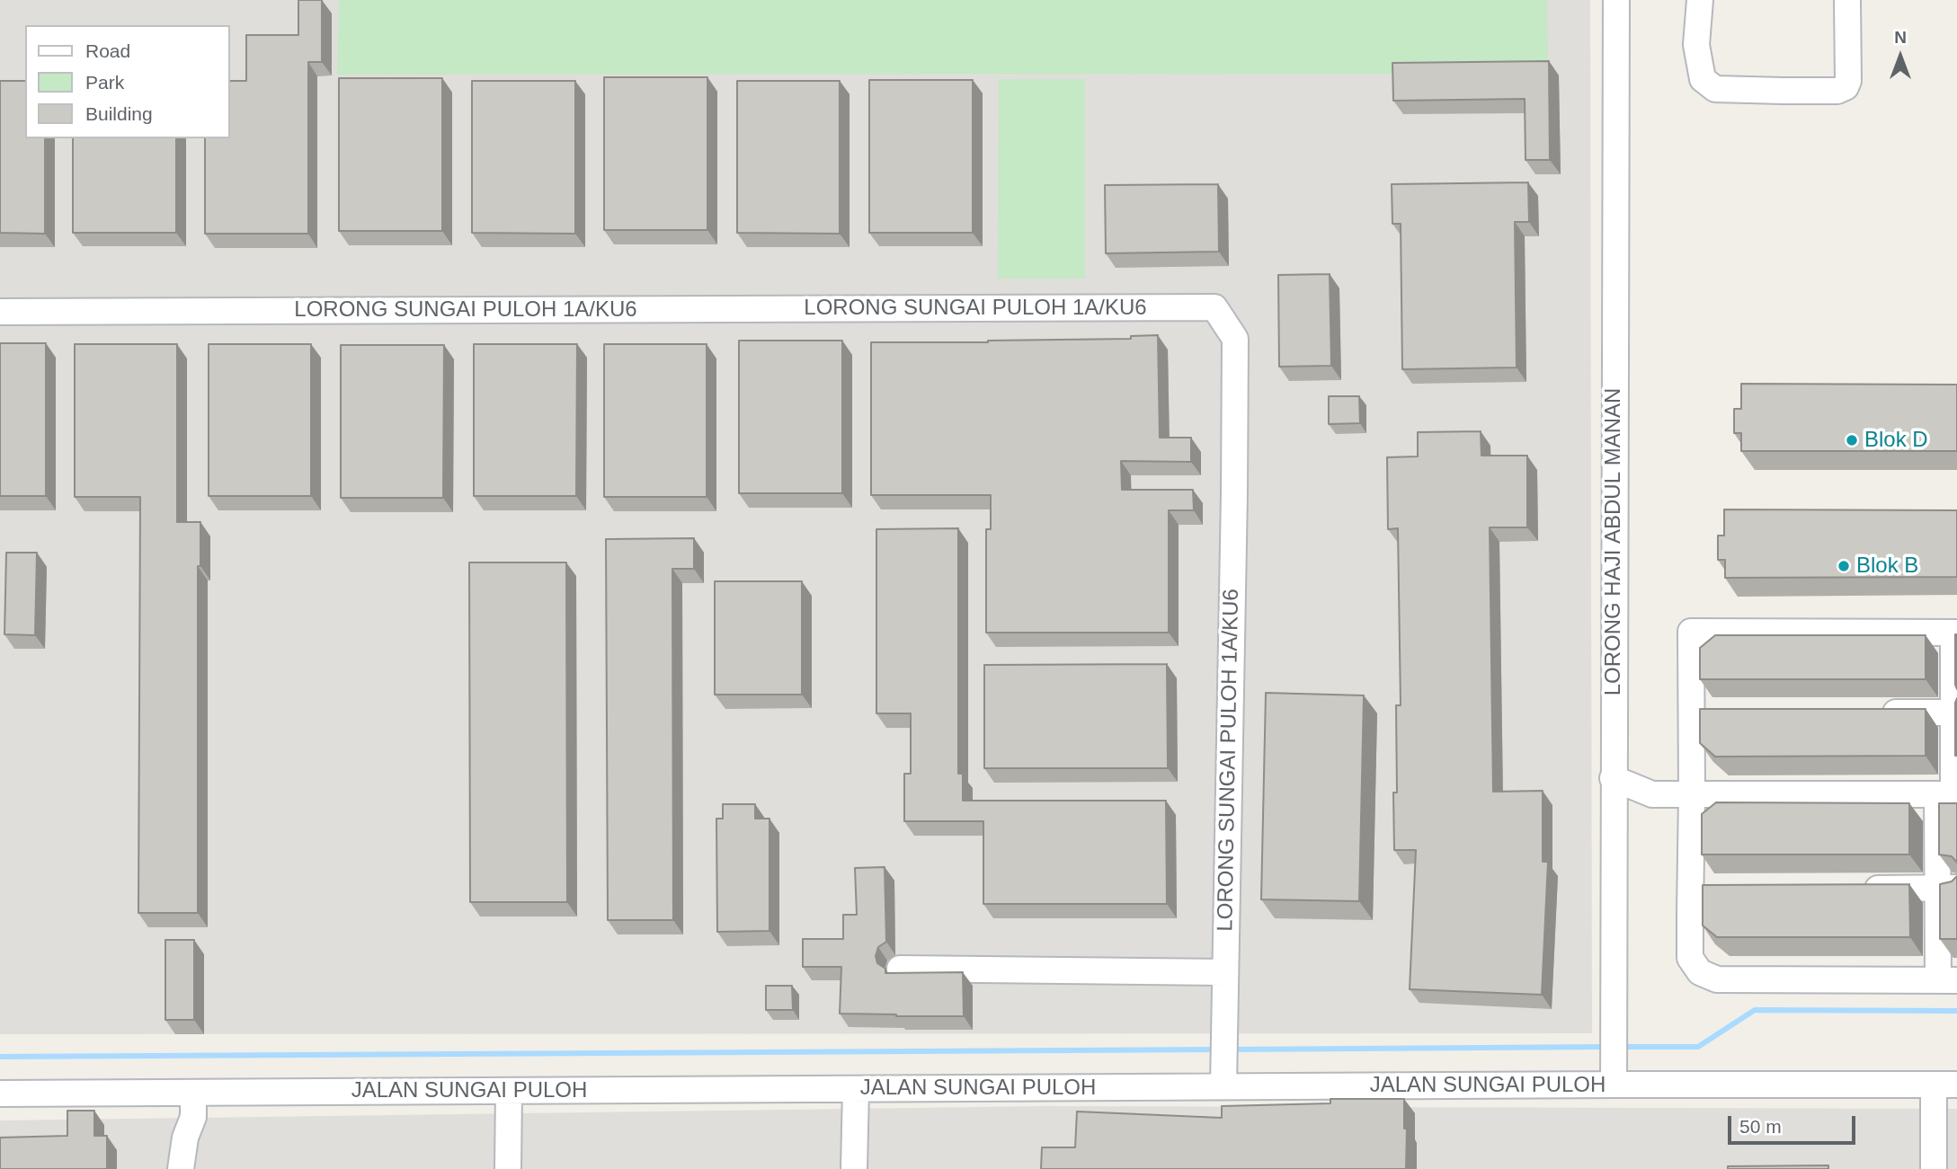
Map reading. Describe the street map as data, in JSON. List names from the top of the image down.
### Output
{
  "streets": {
    "street": ["LORONG SUNGAI PULOH 1A/KU6", "LORONG HAJI ABDUL MANAN", "JALAN SUNGAI PULOH"]
  },
  "crossings": [
    ["LORONG SUNGAI PULOH 1A/KU6", "JALAN SUNGAI PULOH"],
    ["LORONG HAJI ABDUL MANAN", "JALAN SUNGAI PULOH"]
  ],
  "places": ["Blok D", "Blok B"],
  "legend": ["Road", "Park", "Building"],
  "scale_bar": "50 m",
  "north": "top"
}
